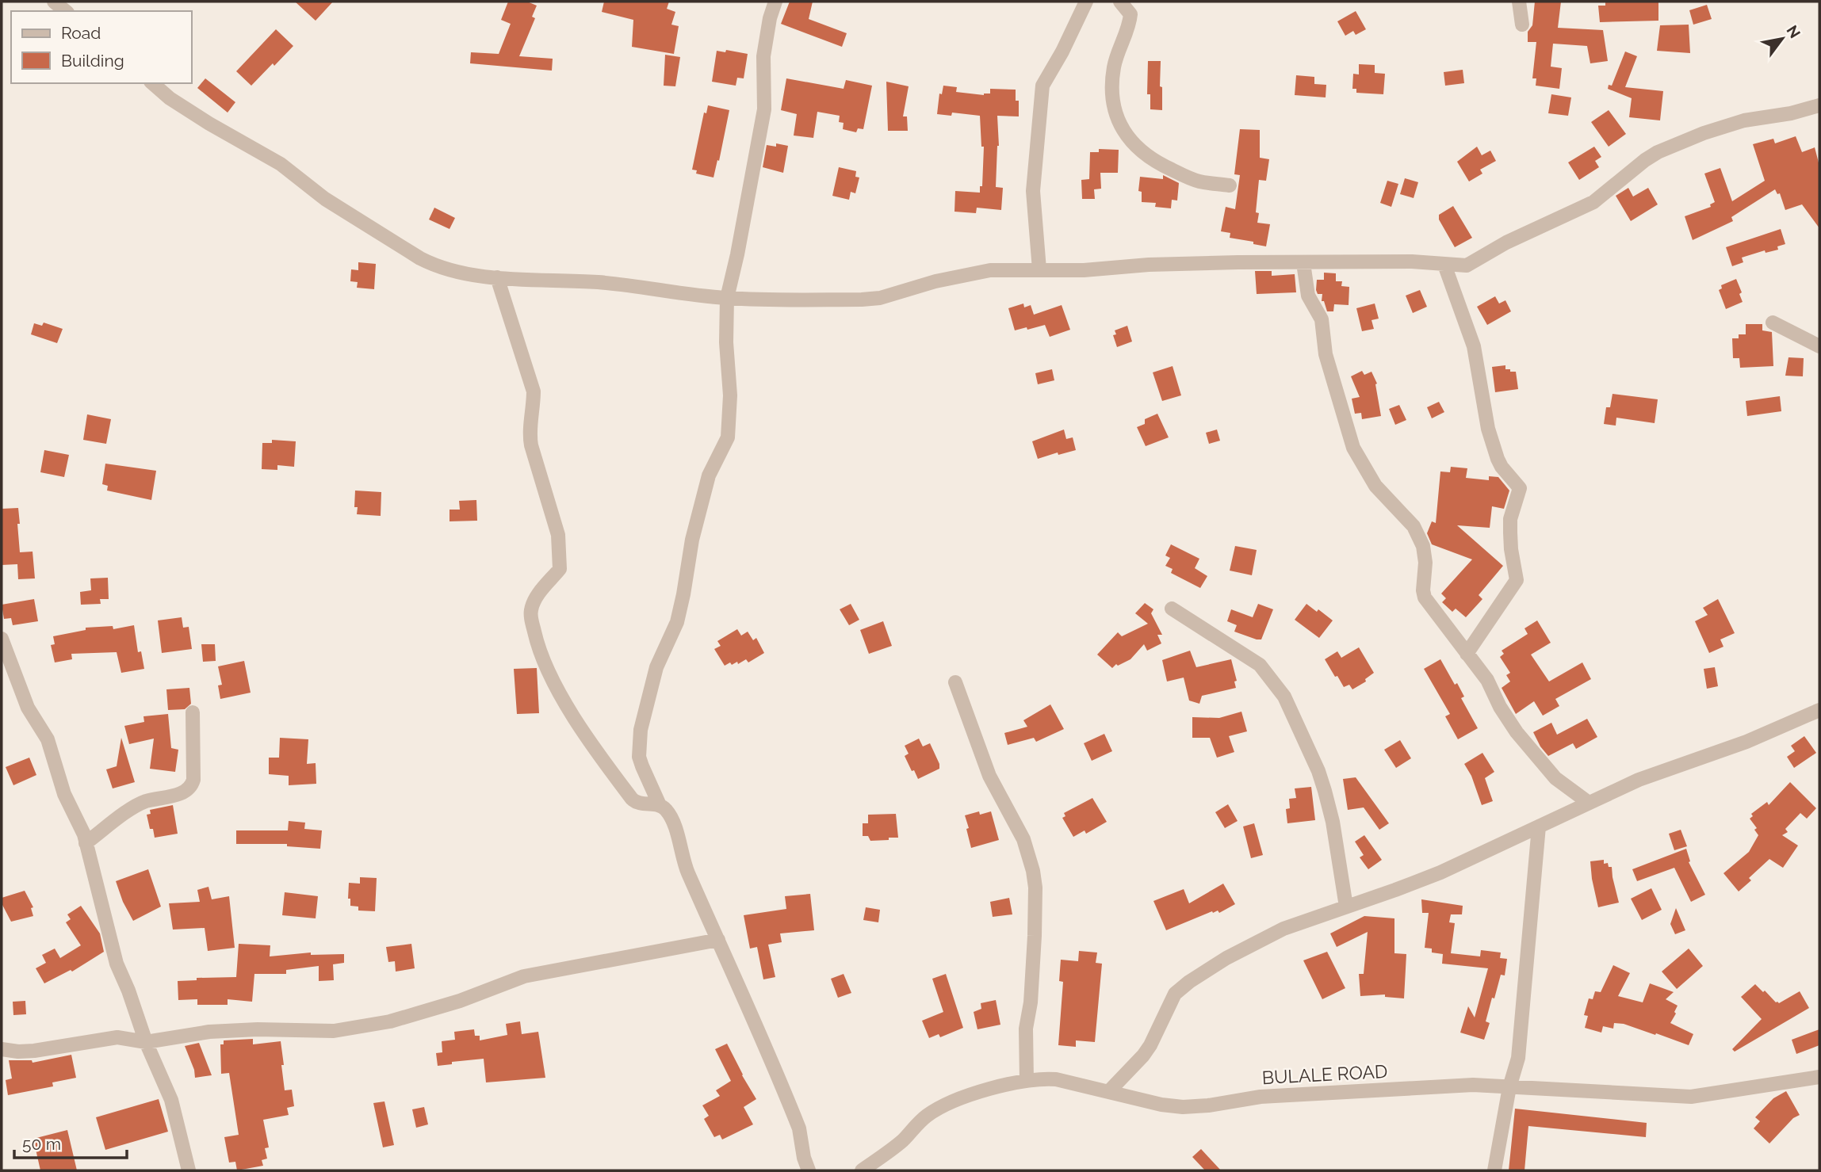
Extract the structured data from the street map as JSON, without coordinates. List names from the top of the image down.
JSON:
{
  "streets": {
    "street": ["BULALE ROAD"]
  },
  "legend": ["Road", "Building"],
  "scale_bar": "50 m",
  "north": "top right"
}
